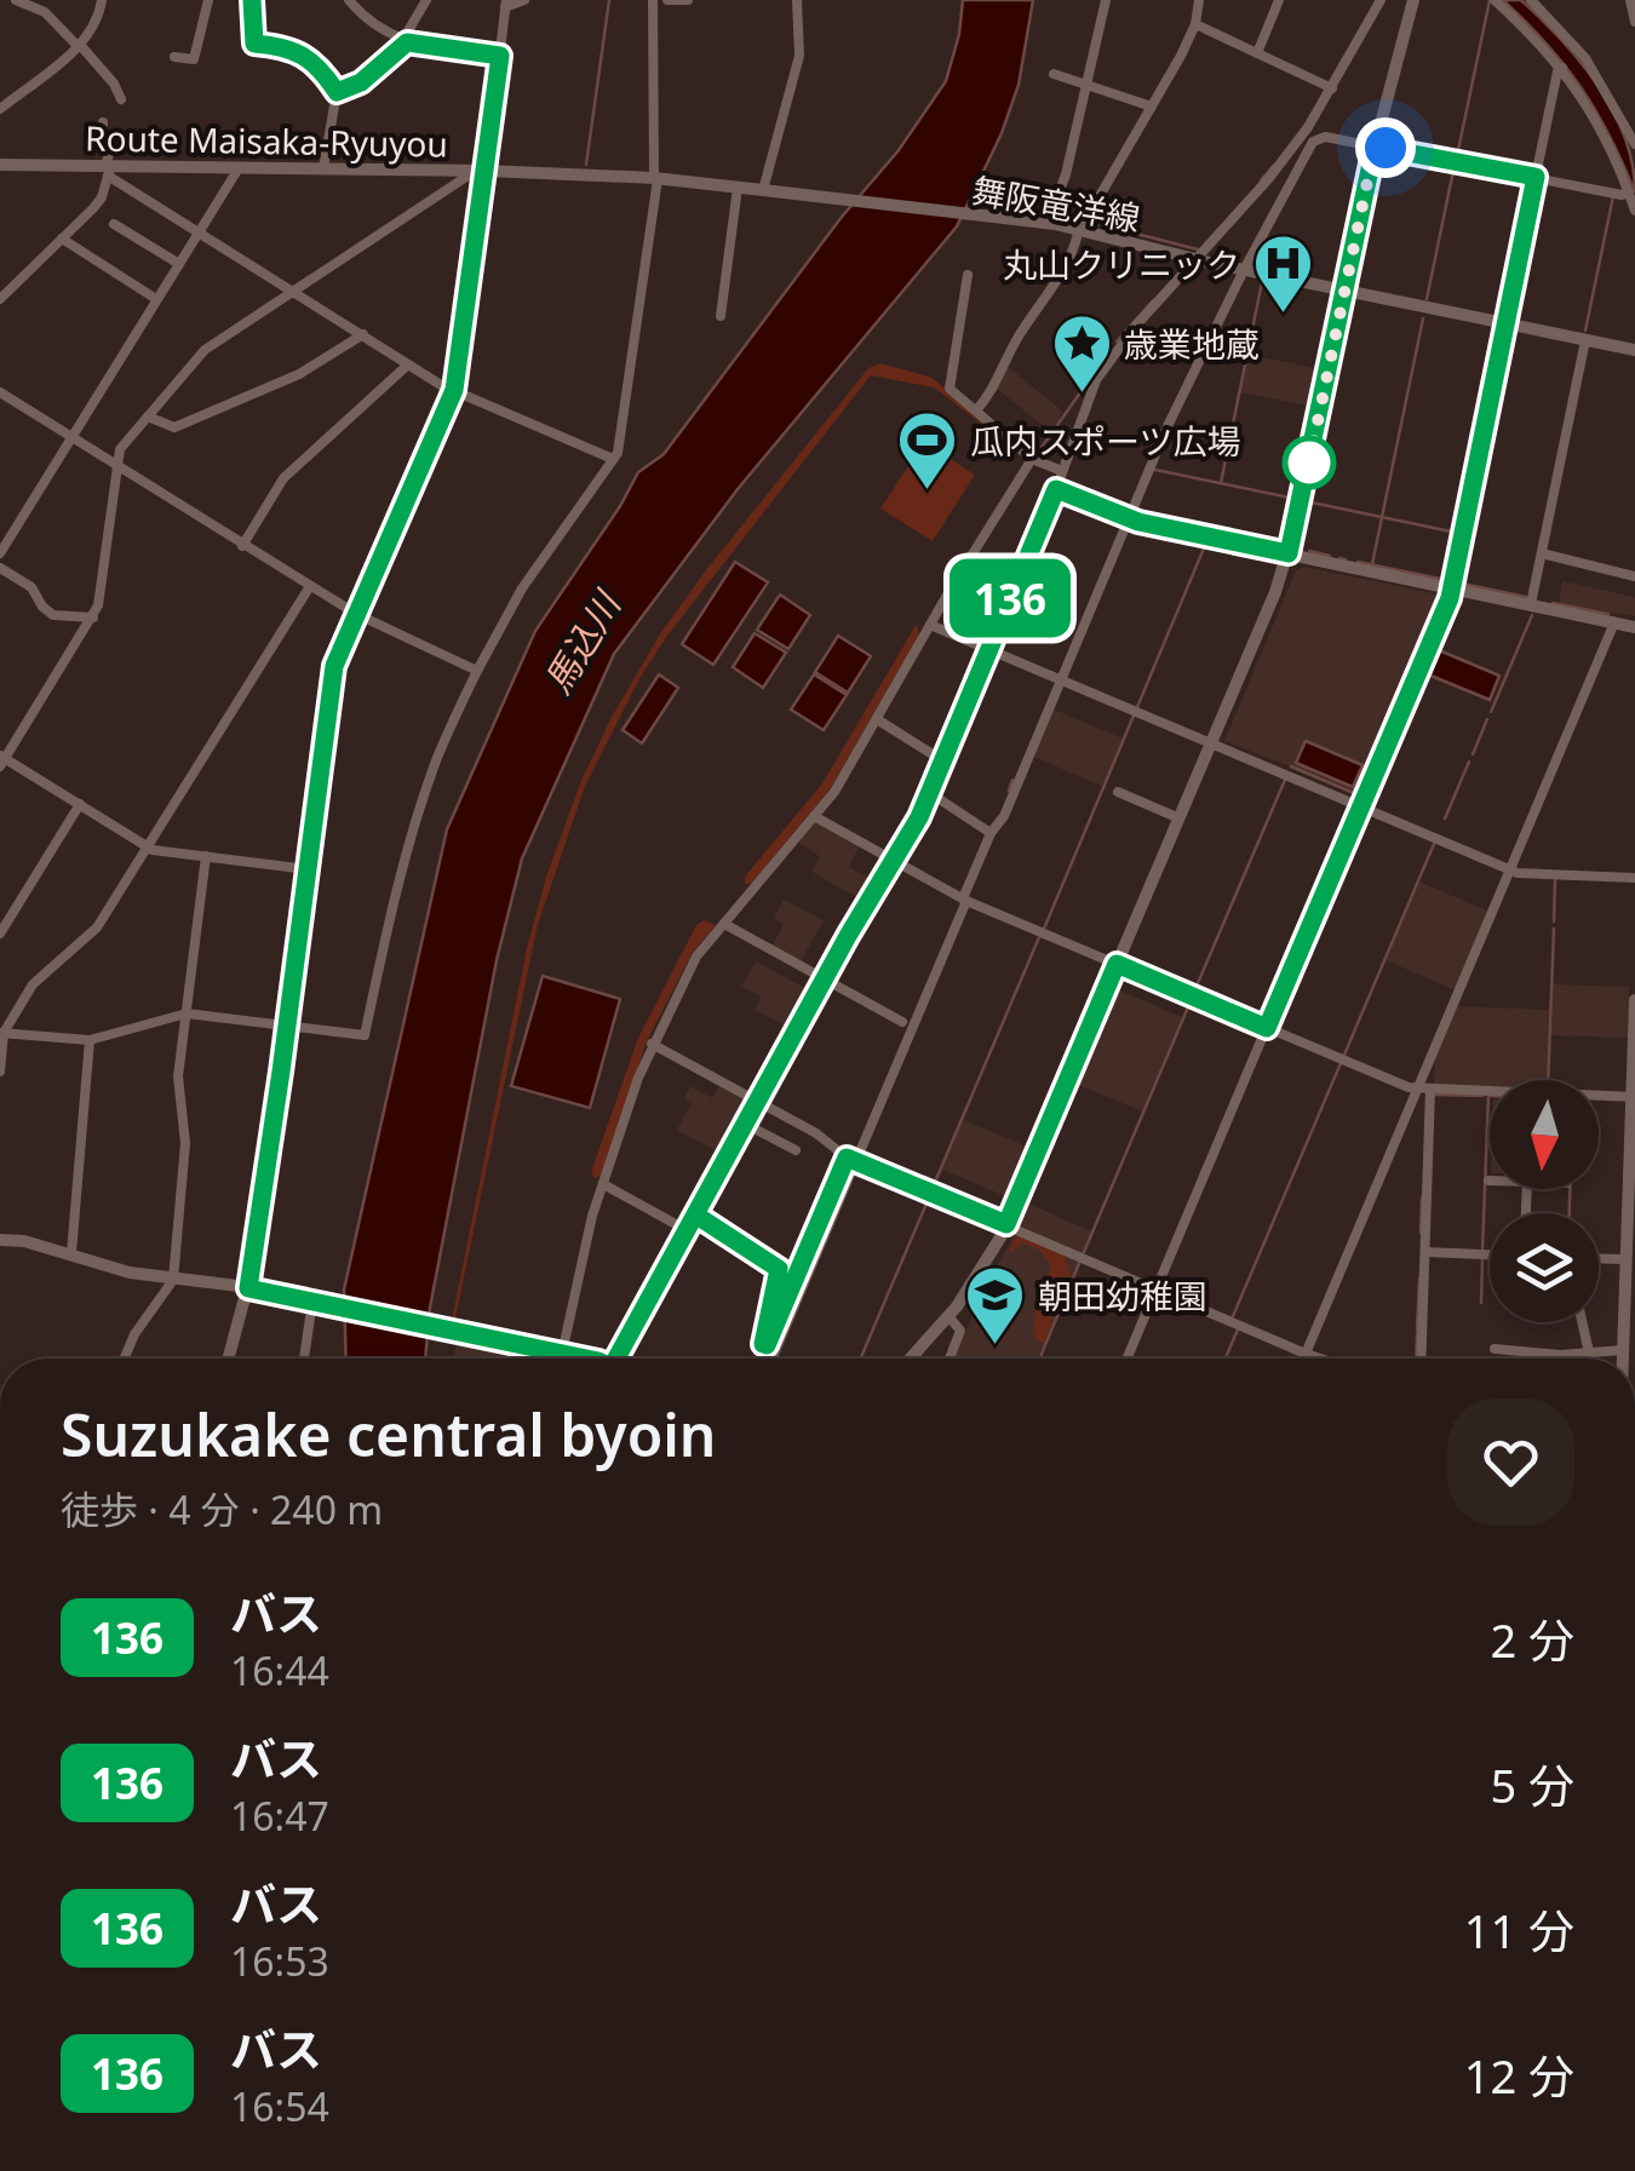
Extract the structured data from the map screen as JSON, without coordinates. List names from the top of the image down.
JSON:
{
  "streets": {
    "street": ["Route Maisaka-Ryuyou", "舞阪竜洋線"]
  },
  "crossings": [
    ["Route Maisaka-Ryuyou", "舞阪竜洋線"]
  ],
  "water": ["馬込川"],
  "places": {
    "hospital": ["丸山クリニック"],
    "place": ["歳業地蔵"],
    "sports": ["瓜内スポーツ広場"],
    "school or university": ["朝田幼稚園"]
  },
  "lines": ["bus line 136"],
  "north": "bottom",
  "page": {
    "on_map": "136",
    "heading": ["Suzukake central byoin", "徒歩 · 4 分 · 240 m"],
    "list": [
      {
        "mark": "136",
        "name": "バス",
        "note": "16:44",
        "value": "2 分"
      },
      {
        "mark": "136",
        "name": "バス",
        "note": "16:47",
        "value": "5 分"
      },
      {
        "mark": "136",
        "name": "バス",
        "note": "16:53",
        "value": "11 分"
      },
      {
        "mark": "136",
        "name": "バス",
        "note": "16:54",
        "value": "12 分"
      }
    ]
  }
}
